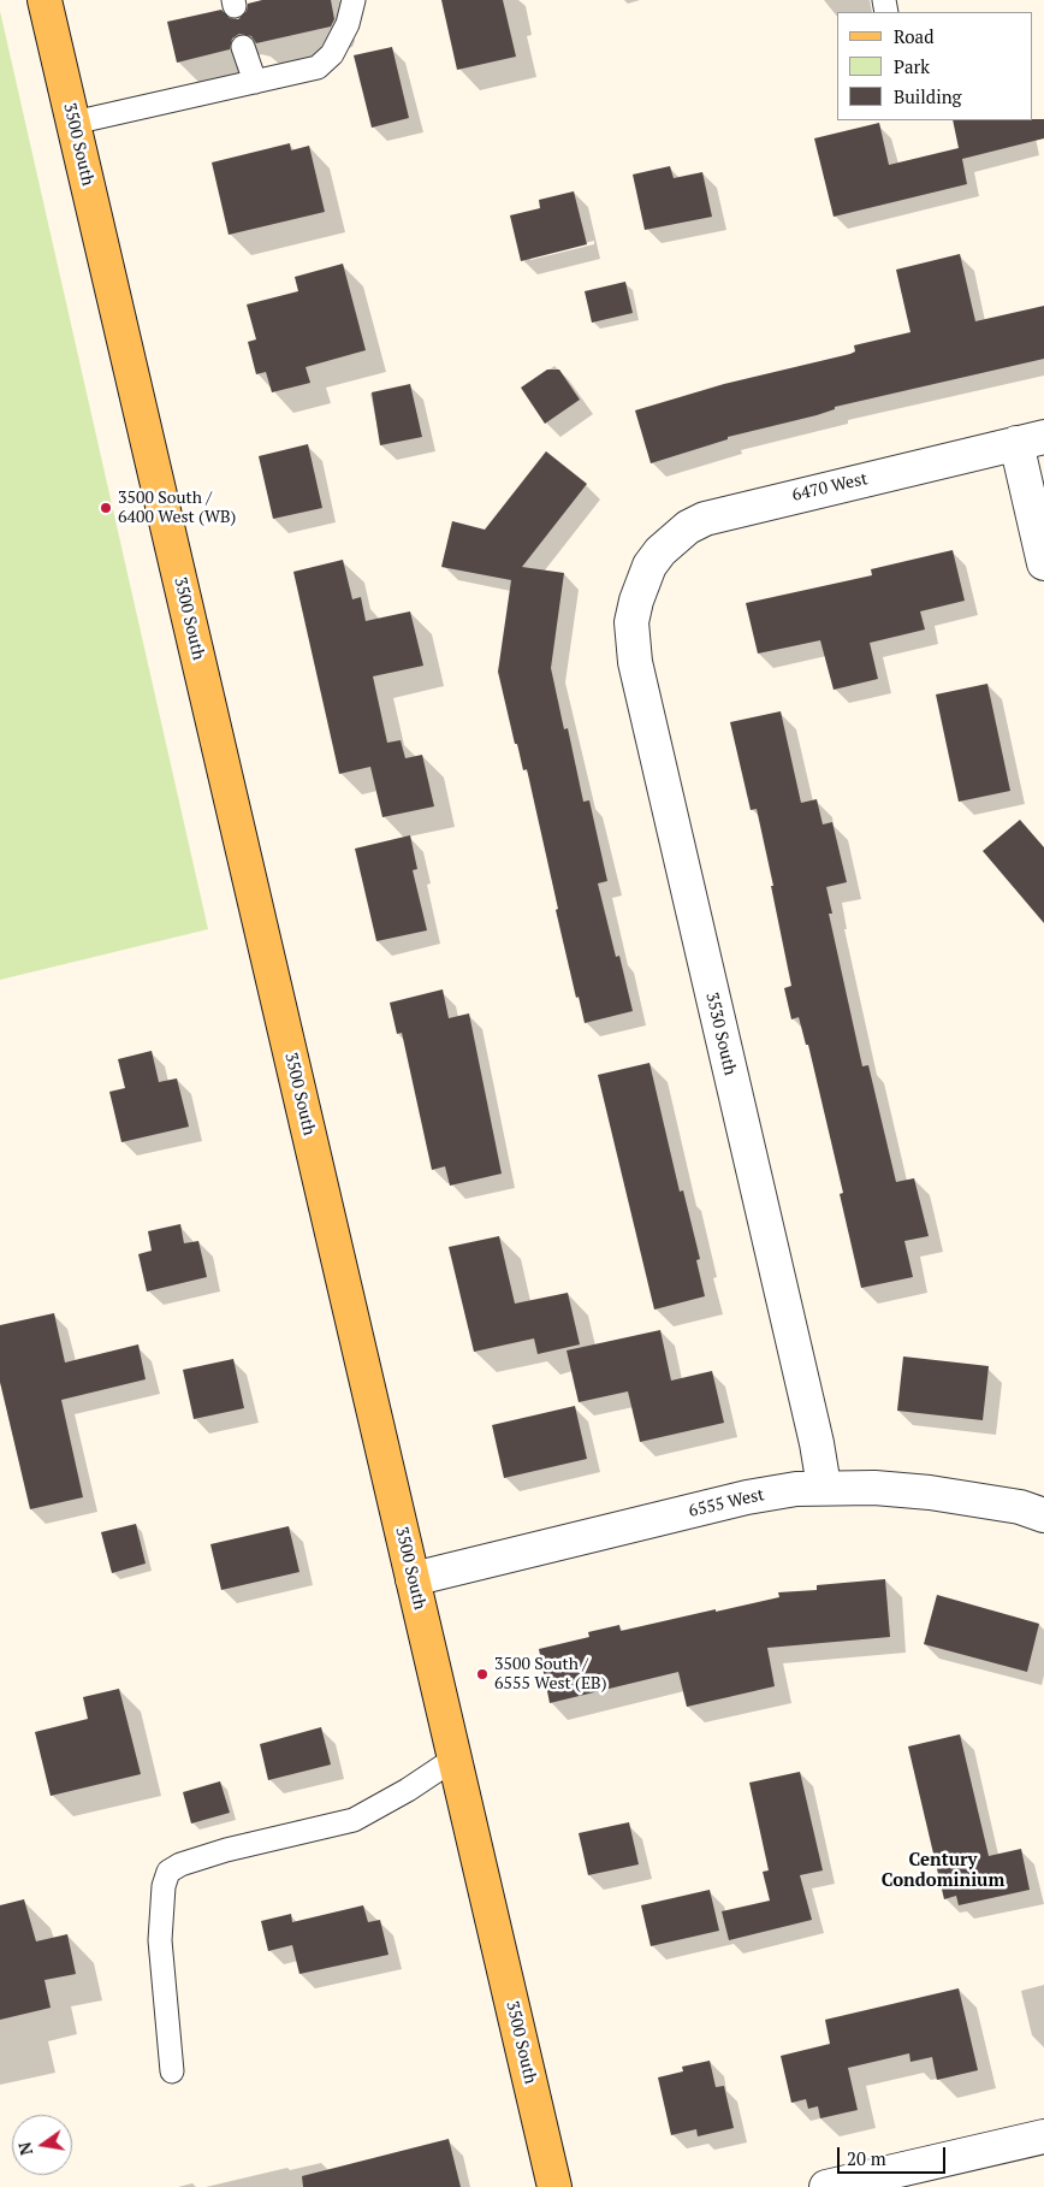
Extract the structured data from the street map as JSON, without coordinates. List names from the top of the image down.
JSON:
{
  "streets": {
    "main road": ["3500 South"],
    "street": ["6470 West", "3530 South", "6555 West"]
  },
  "crossings": [
    ["3500 South", "6555 West"],
    ["6470 West", "3530 South"],
    ["3530 South", "6555 West"]
  ],
  "districts": ["Century Condominium"],
  "places": ["3500 South / 6400 West (WB)", "3500 South / 6555 West (EB)"],
  "legend": ["Road", "Park", "Building"],
  "scale_bar": "20 m",
  "north": "left"
}
